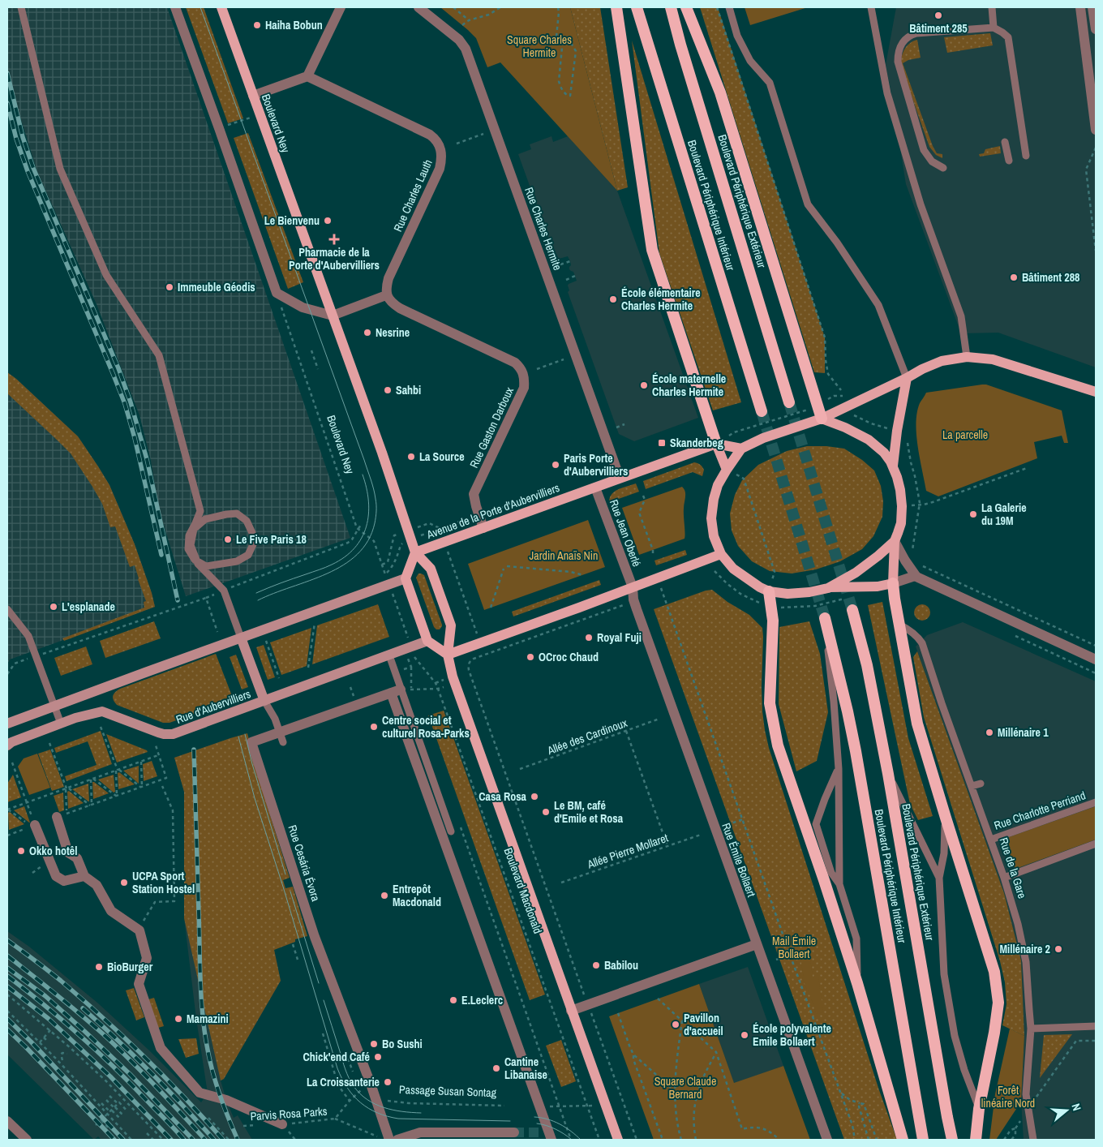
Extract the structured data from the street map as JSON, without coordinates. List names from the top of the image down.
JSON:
{
  "streets": {
    "highway": ["Boulevard Périphérique Extérieur", "Boulevard Périphérique Intérieur"],
    "main road": [
      "Boulevard Ney",
      "Avenue de la Porte d'Aubervilliers",
      "Rue d'Aubervilliers",
      "Boulevard Macdonald"
    ],
    "street": [
      "Rue Charles Lauth",
      "Rue Charles Hermite",
      "Rue Gaston Darboux",
      "Rue Jean Oberlé",
      "Rue Émile Bollaert",
      "Rue Cesária Évora"
    ],
    "lane": ["Rue Charlotte Perriand", "Rue de la Gare"],
    "path": [
      "Allée des Cardinoux",
      "Allée Pierre Mollaret",
      "Passage Susan Sontag",
      "Parvis Rosa Parks"
    ]
  },
  "crossings": [
    ["Boulevard Ney", "Avenue de la Porte d'Aubervilliers"],
    ["Boulevard Ney", "Boulevard Macdonald"],
    ["Rue Charles Lauth", "Rue Gaston Darboux"],
    ["Rue Charles Hermite", "Avenue de la Porte d'Aubervilliers"],
    ["Rue Gaston Darboux", "Avenue de la Porte d'Aubervilliers"],
    ["Avenue de la Porte d'Aubervilliers", "Rue Jean Oberlé"],
    ["Avenue de la Porte d'Aubervilliers", "Boulevard Macdonald"],
    ["Rue Jean Oberlé", "Rue Émile Bollaert"],
    ["Rue Charlotte Perriand", "Rue de la Gare"],
    ["Rue Cesária Évora", "Parvis Rosa Parks"]
  ],
  "parks": [
    "Square Charles Hermite",
    "La parcelle",
    "Jardin Anaïs Nin",
    "Mail Émile Bollaert",
    "Square Claude Bernard",
    "Forêt linéaire Nord"
  ],
  "places": {
    "other": [
      "Bâtiment 285",
      "Haiha Bobun",
      "Le Bienvenu",
      "Bâtiment 288",
      "Immeuble Géodis",
      "École élémentaire Charles Hermite",
      "Nesrine",
      "École maternelle Charles Hermite",
      "Sahbi",
      "La Source",
      "Paris Porte d'Aubervilliers",
      "La Galerie du 19M",
      "Le Five Paris 18",
      "L'esplanade",
      "Royal Fuji",
      "OCroc Chaud",
      "Centre social et culturel Rosa-Parks",
      "Millénaire 1",
      "Casa Rosa",
      "Le BM, café d'Emile et Rosa",
      "Okko hotêl",
      "UCPA Sport Station Hostel",
      "Entrepôt Macdonald",
      "Millénaire 2",
      "Babilou",
      "BioBurger",
      "E.Leclerc",
      "Mamazini",
      "Pavillon d'accueil",
      "École polyvalente Emile Bollaert",
      "Bo Sushi",
      "Chick'end Café",
      "Cantine Libanaise",
      "La Croissanterie"
    ],
    "health": ["Pharmacie de la Porte d'Aubervilliers"],
    "transit": ["Skanderbeg"]
  },
  "north": "right"
}
